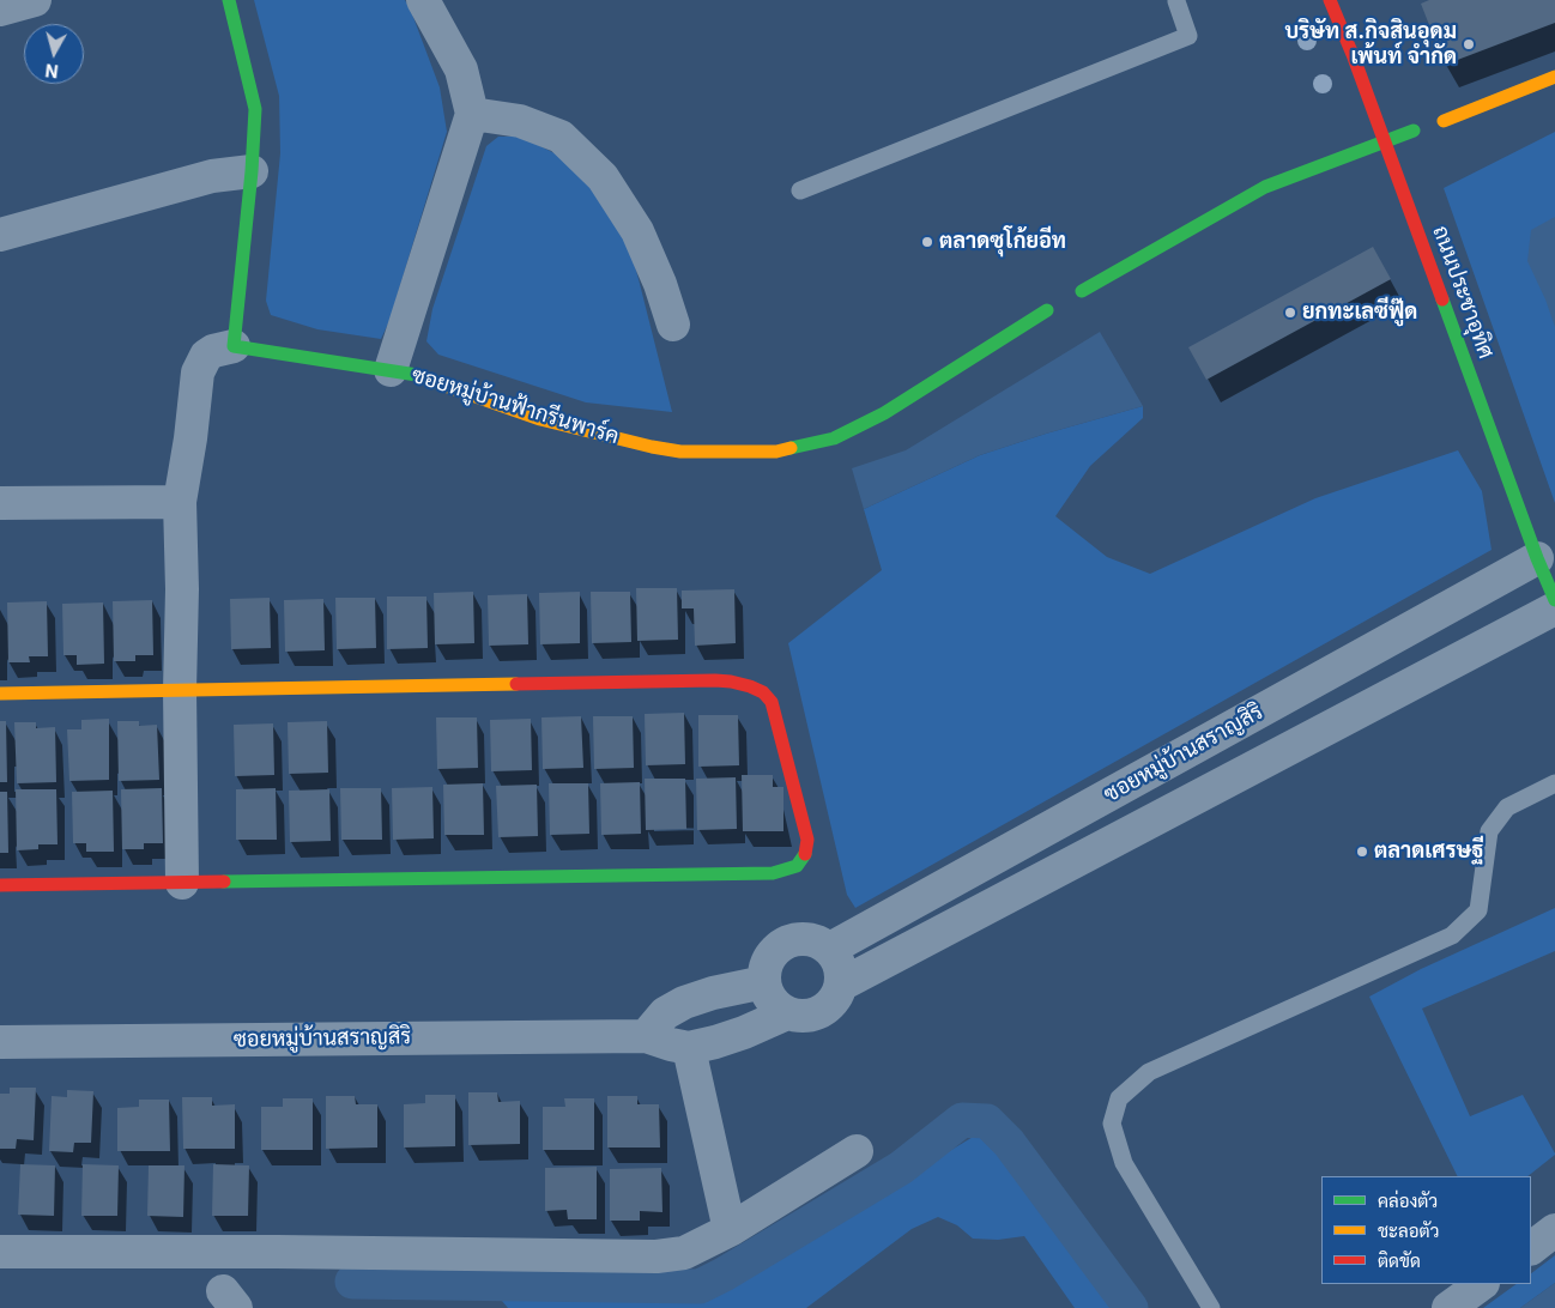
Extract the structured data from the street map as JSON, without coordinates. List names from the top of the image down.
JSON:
{
  "streets": {
    "street": ["ถนนประชาอุทิศ", "ซอยหมู่บ้านฟ้ากรีนพาร์ค", "ซอยหมู่บ้านสราญสิริ"]
  },
  "crossings": [
    ["ถนนประชาอุทิศ", "ซอยหมู่บ้านสราญสิริ"]
  ],
  "places": [
    "บริษัท ส.กิจสินอุดม เพ้นท์ จำกัด",
    "ตลาดซุโก้ยอีท",
    "ยกทะเลซีฟู๊ด",
    "ตลาดเศรษฐี"
  ],
  "legend": ["คล่องตัว", "ชะลอตัว", "ติดขัด"],
  "north": "bottom"
}
